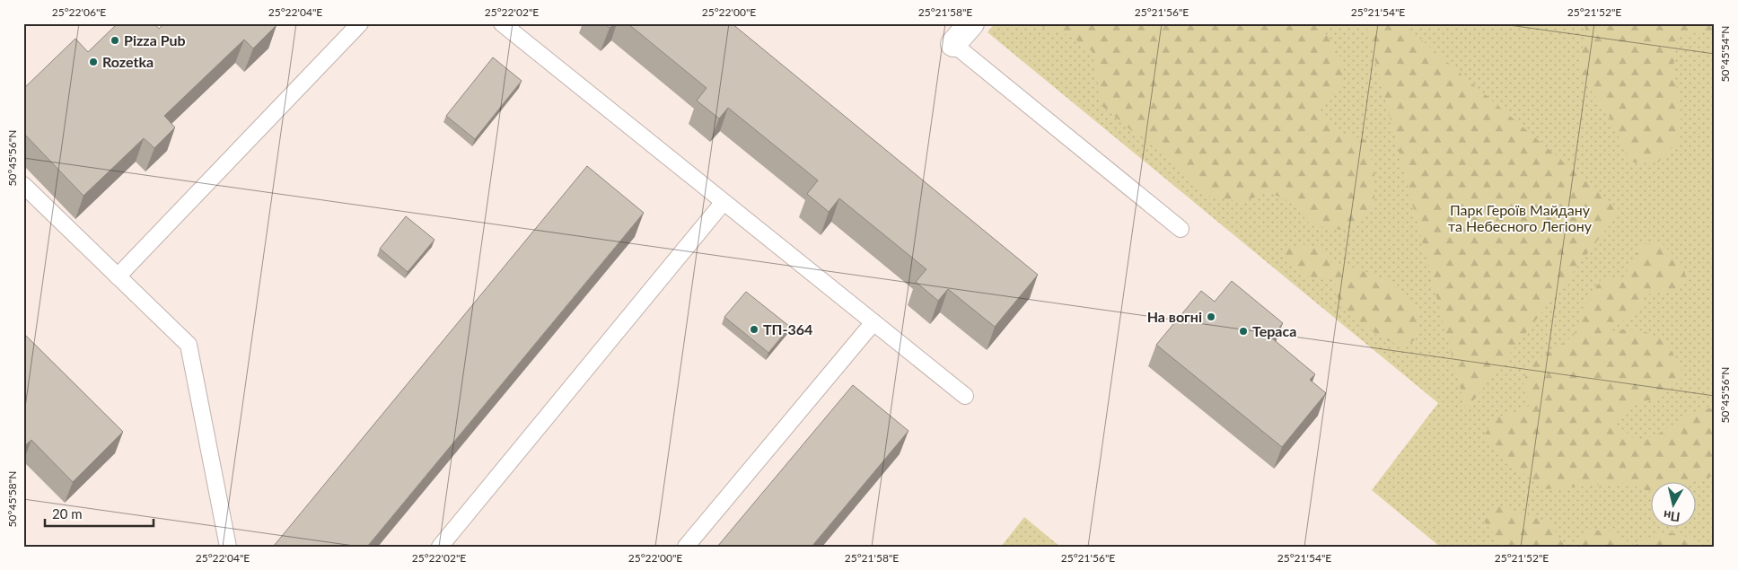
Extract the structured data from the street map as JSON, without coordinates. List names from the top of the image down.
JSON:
{
  "parks": ["Парк Героїв Майдану та Небесного Легіону"],
  "places": [
    "Pizza Pub",
    "Rozetka",
    "На вогні",
    "ТП-364",
    "Тераса"
  ],
  "scale_bar": "20 m",
  "north": "bottom",
  "coordinates": [
    "25°22'06\"E",
    "25°22'04\"E",
    "25°22'02\"E",
    "25°22'00\"E",
    "25°21'58\"E",
    "25°21'56\"E",
    "25°21'54\"E",
    "25°21'52\"E",
    "50°45'54\"N",
    "50°45'56\"N",
    "50°45'58\"N"
  ]
}
